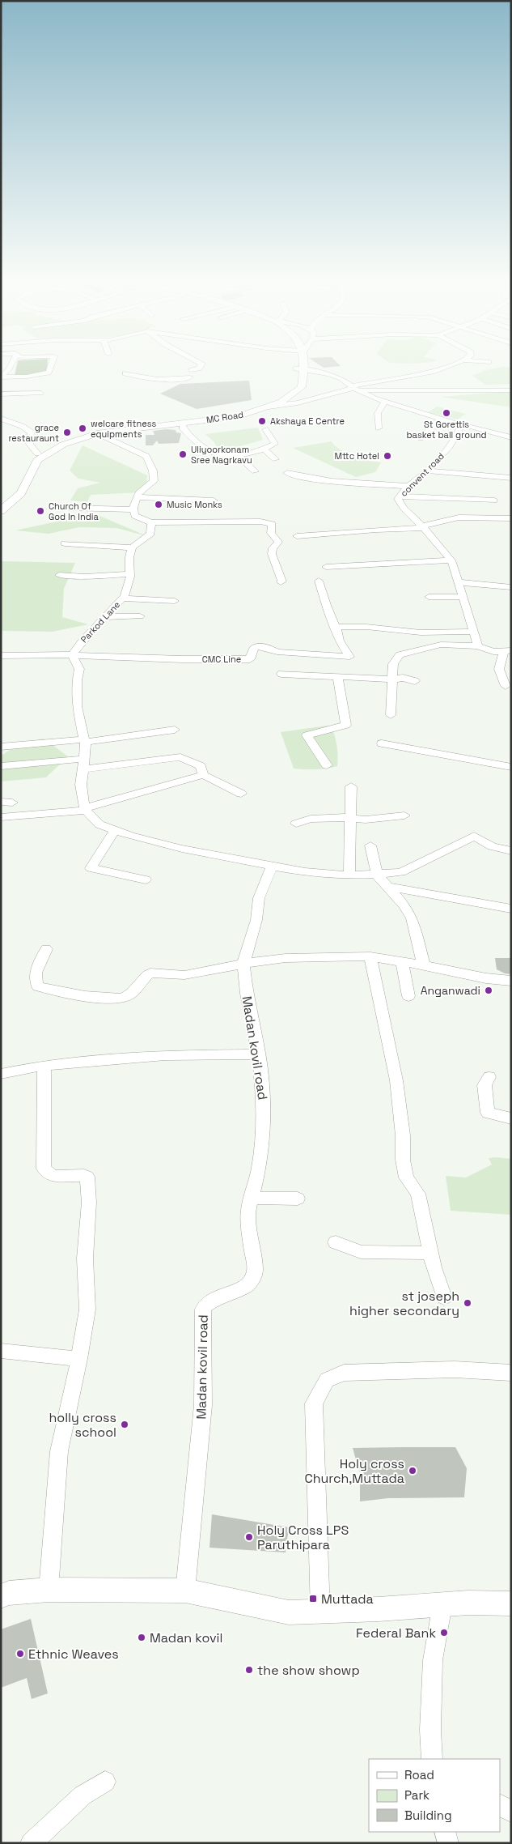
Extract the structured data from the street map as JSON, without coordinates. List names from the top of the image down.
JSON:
{
  "streets": {
    "main road": ["MC Road"],
    "street": [
      "convent road",
      "Parkod Lane",
      "CMC Line",
      "Madan kovil road"
    ]
  },
  "crossings": [
    ["Parkod Lane", "CMC Line"]
  ],
  "places": {
    "other": [
      "St Gorettis basket ball ground",
      "Akshaya E Centre",
      "welcare fitness equipments",
      "grace restauraunt",
      "Uliyoorkonam Sree Nagrkavu",
      "Mttc Hotel",
      "Music Monks",
      "Church Of God In India",
      "Anganwadi",
      "st joseph higher secondary",
      "holly cross school",
      "Holy cross Church,Muttada",
      "Holy Cross LPS Paruthipara",
      "Federal Bank",
      "Madan kovil",
      "Ethnic Weaves",
      "the show showp"
    ],
    "transit": ["Muttada"]
  },
  "legend": ["Road", "Park", "Building"]
}
